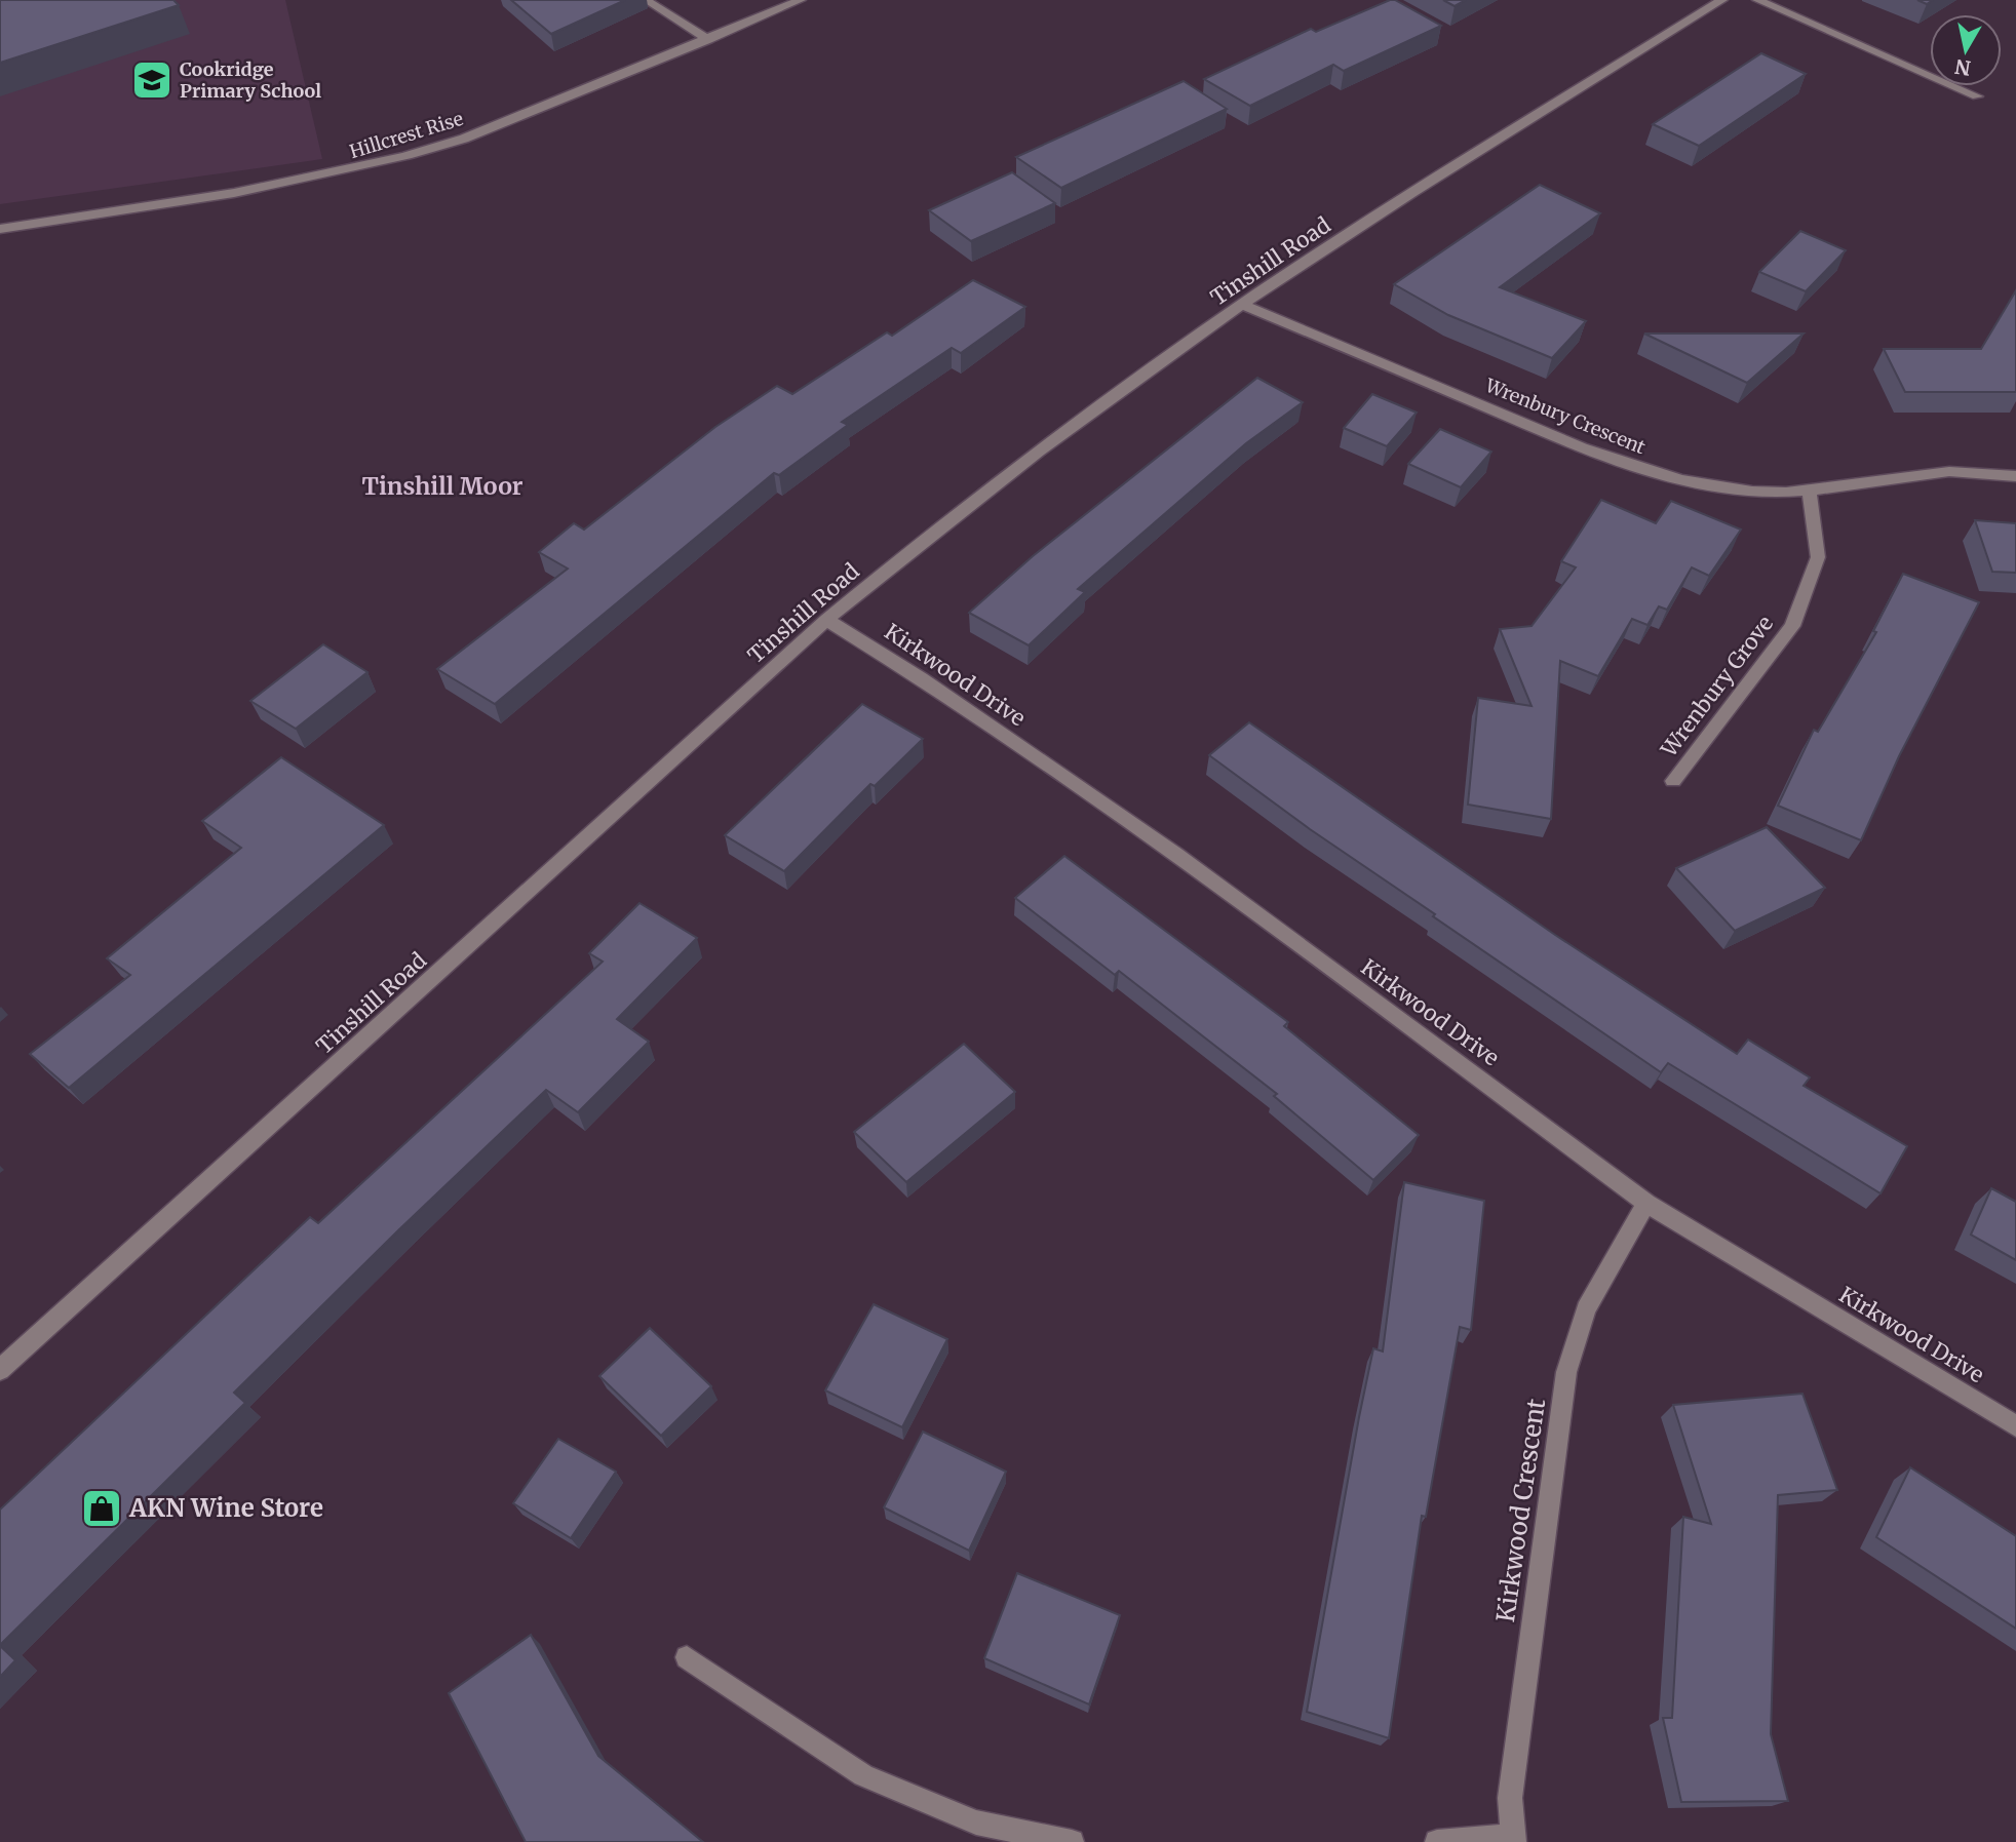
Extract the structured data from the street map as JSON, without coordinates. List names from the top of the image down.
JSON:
{
  "streets": {
    "street": [
      "Hillcrest Rise",
      "Tinshill Road",
      "Wrenbury Crescent",
      "Kirkwood Drive",
      "Wrenbury Grove",
      "Kirkwood Crescent"
    ]
  },
  "crossings": [
    ["Tinshill Road", "Wrenbury Crescent"],
    ["Tinshill Road", "Kirkwood Drive"],
    ["Wrenbury Crescent", "Wrenbury Grove"],
    ["Kirkwood Drive", "Kirkwood Crescent"]
  ],
  "districts": ["Tinshill Moor"],
  "places": {
    "school or university": ["Cookridge Primary School"],
    "shop": ["AKN Wine Store"]
  },
  "north": "bottom"
}
